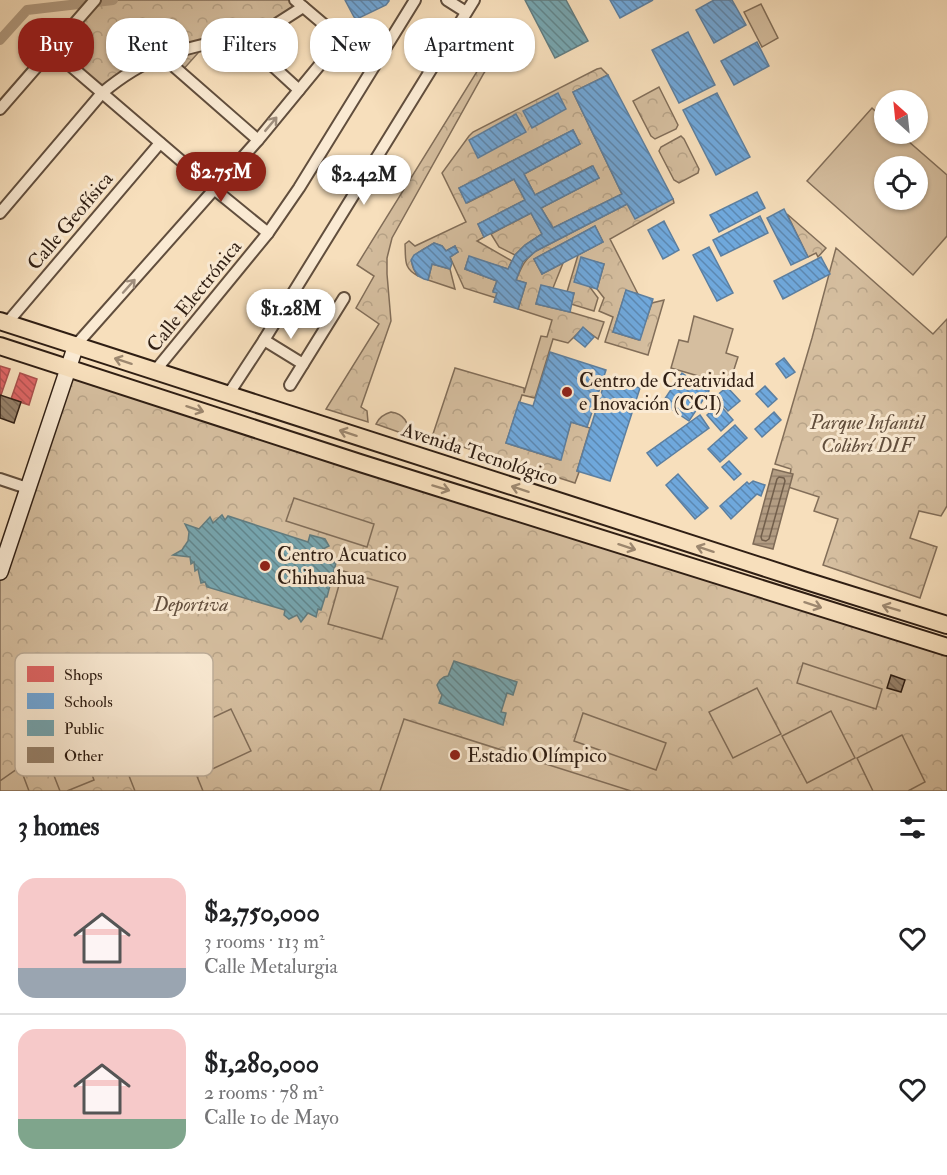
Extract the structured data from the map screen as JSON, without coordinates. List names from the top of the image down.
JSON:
{
  "streets": {
    "main road": ["Avenida Tecnológico"],
    "street": ["Calle Geofísica", "Calle Electrónica"]
  },
  "crossings": [
    ["Calle Geofísica", "Avenida Tecnológico"],
    ["Calle Electrónica", "Avenida Tecnológico"]
  ],
  "parks": ["Parque Infantil Colibrí DIF", "Deportiva"],
  "places": ["Centro de Creatividad e Inovación (CCI)", "Centro Acuatico Chihuahua", "Estadio Olímpico"],
  "legend": [
    "Shops",
    "Schools",
    "Public",
    "Other"
  ],
  "north": "top left",
  "page": {
    "chip": [
      "Buy",
      "Rent",
      "Filters",
      "New",
      "Apartment"
    ],
    "price": ["$2.75M", "$2.42M", "$1.28M"],
    "heading": "3 homes",
    "list": [
      {
        "name": "$2,750,000",
        "note": "3 rooms · 113 m² · Calle Metalurgia"
      },
      {
        "name": "$1,280,000",
        "note": "2 rooms · 78 m² · Calle 10 de Mayo"
      }
    ]
  }
}
